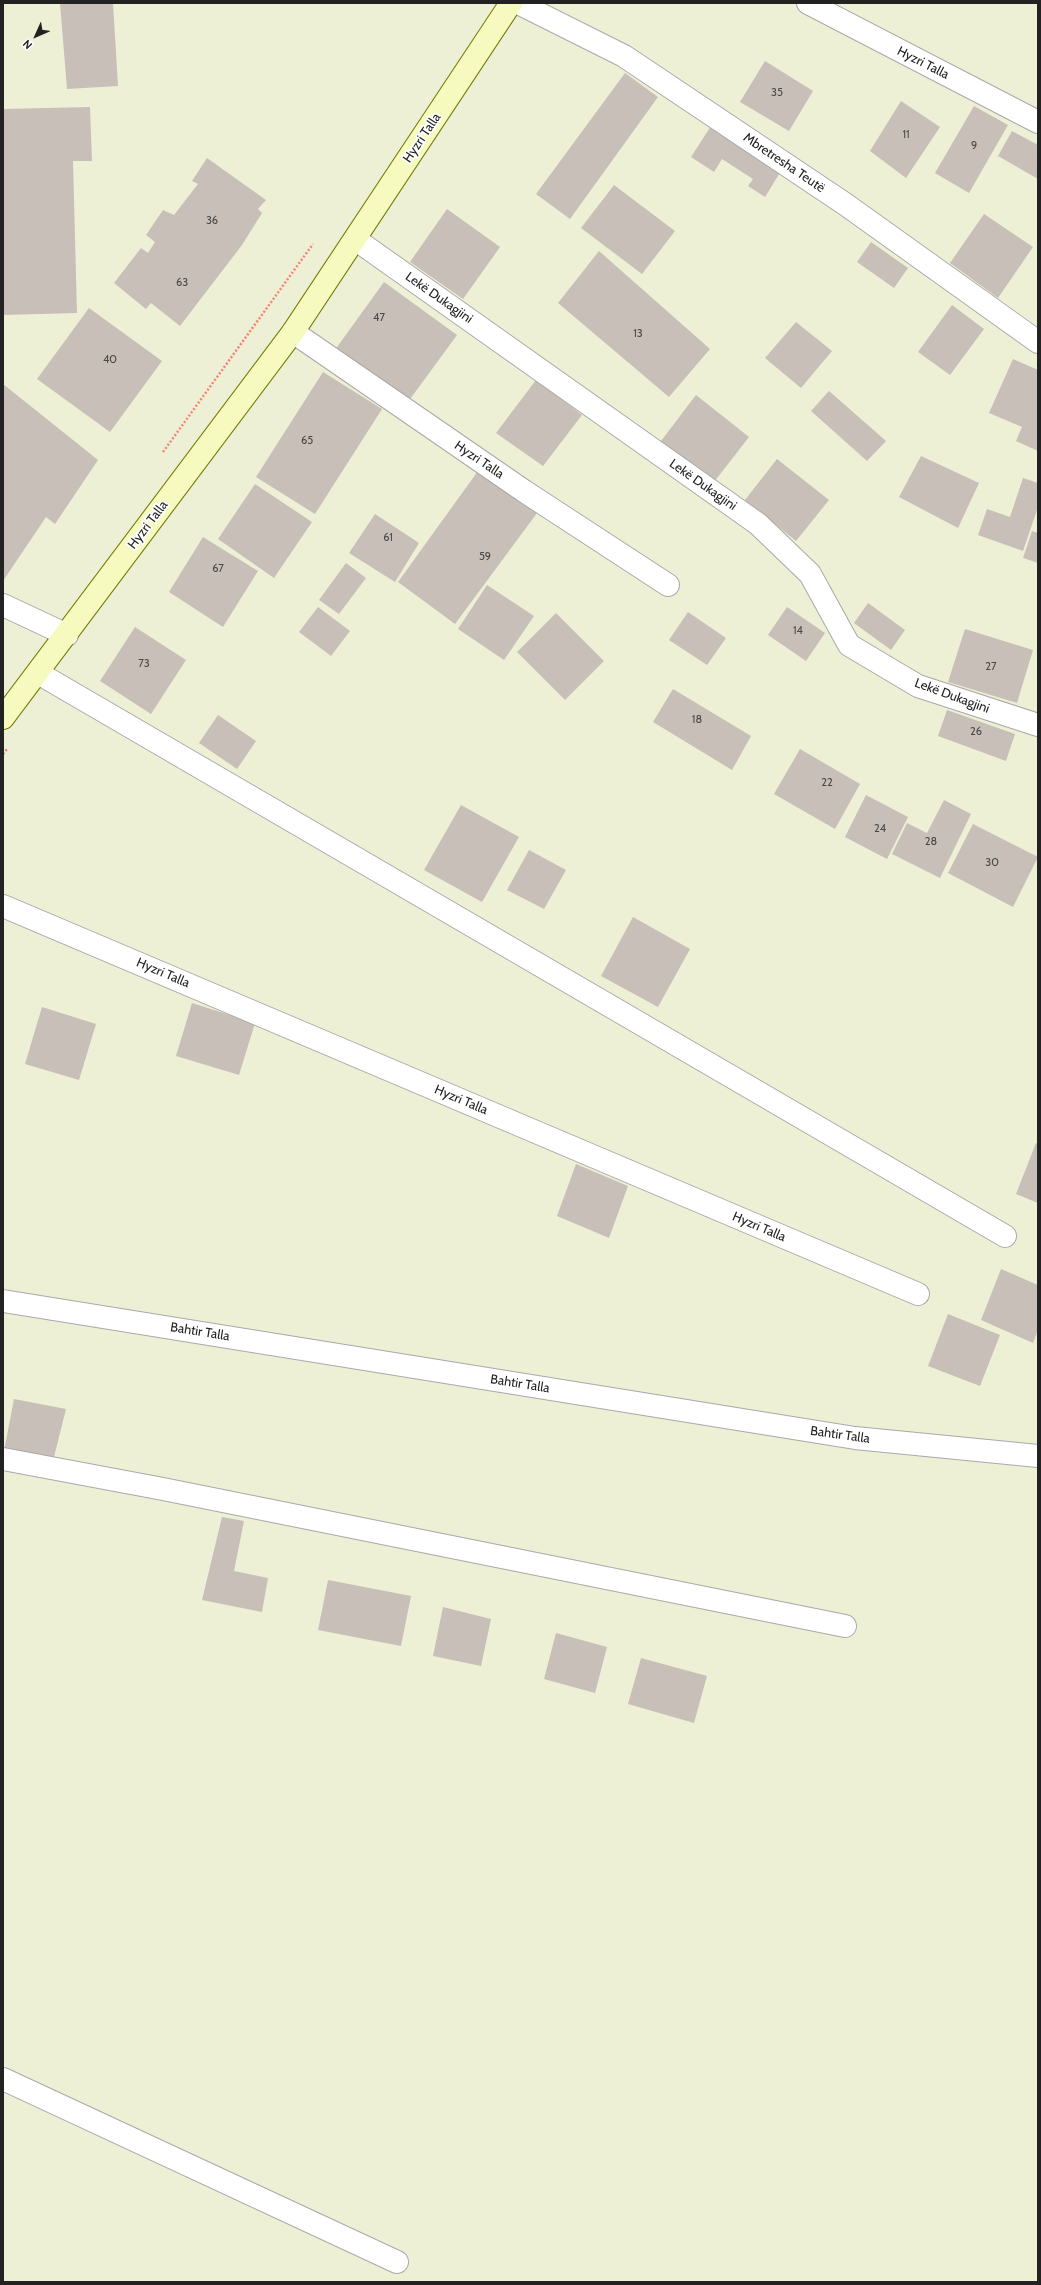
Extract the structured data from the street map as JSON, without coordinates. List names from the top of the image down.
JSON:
{
  "streets": {
    "street": [
      "Hyzri Talla",
      "Mbretresha Teutë",
      "Lekë Dukagjini",
      "Bahtir Talla"
    ]
  },
  "crossings": [
    ["Hyzri Talla", "Lekë Dukagjini"]
  ],
  "house_numbers": [
    "35",
    "11",
    "9",
    "36",
    "63",
    "47",
    "13",
    "40",
    "65",
    "61",
    "59",
    "67",
    "14",
    "73",
    "27",
    "18",
    "26",
    "22",
    "24",
    "28",
    "30"
  ],
  "north": "bottom left"
}
